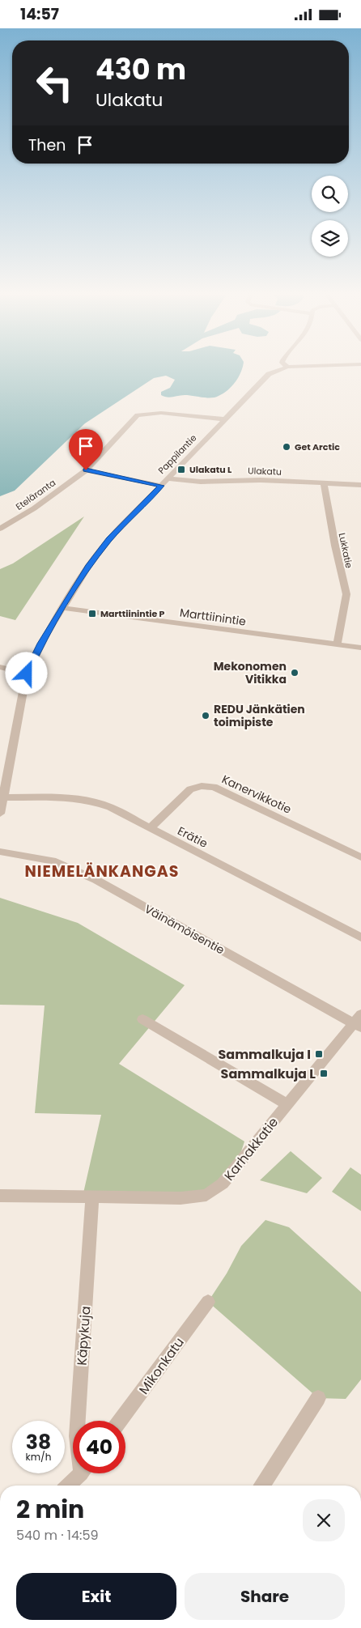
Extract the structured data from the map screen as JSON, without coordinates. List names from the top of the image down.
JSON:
{
  "streets": {
    "street": [
      "Pappilantie",
      "Ulakatu",
      "Eteläranta",
      "Lukkatie",
      "Marttiinintie",
      "Kanervikkotie",
      "Erätie",
      "Väinämöisentie",
      "Karhakkatie",
      "Käpykuja",
      "Mikonkatu"
    ]
  },
  "crossings": [
    ["Pappilantie", "Ulakatu"],
    ["Pappilantie", "Eteläranta"],
    ["Pappilantie", "Marttiinintie"],
    ["Pappilantie", "Erätie"],
    ["Ulakatu", "Lukkatie"],
    ["Lukkatie", "Marttiinintie"],
    ["Kanervikkotie", "Erätie"],
    ["Väinämöisentie", "Karhakkatie"],
    ["Karhakkatie", "Käpykuja"]
  ],
  "districts": ["NIEMELÄNKANGAS"],
  "places": {
    "other": ["Get Arctic", "Mekonomen Vitikka", "REDU Jänkätien toimipiste"],
    "transit": [
      "Ulakatu L",
      "Marttiinintie P",
      "Sammalkuja I",
      "Sammalkuja L"
    ]
  },
  "page": {
    "status": "14:57",
    "turn": ["430 m", "Ulakatu"],
    "then": "Then",
    "speed": "38 km/h",
    "limit": "40",
    "heading": ["2 min", "540 m · 14:59"],
    "buttons": ["Exit", "Share"]
  }
}
